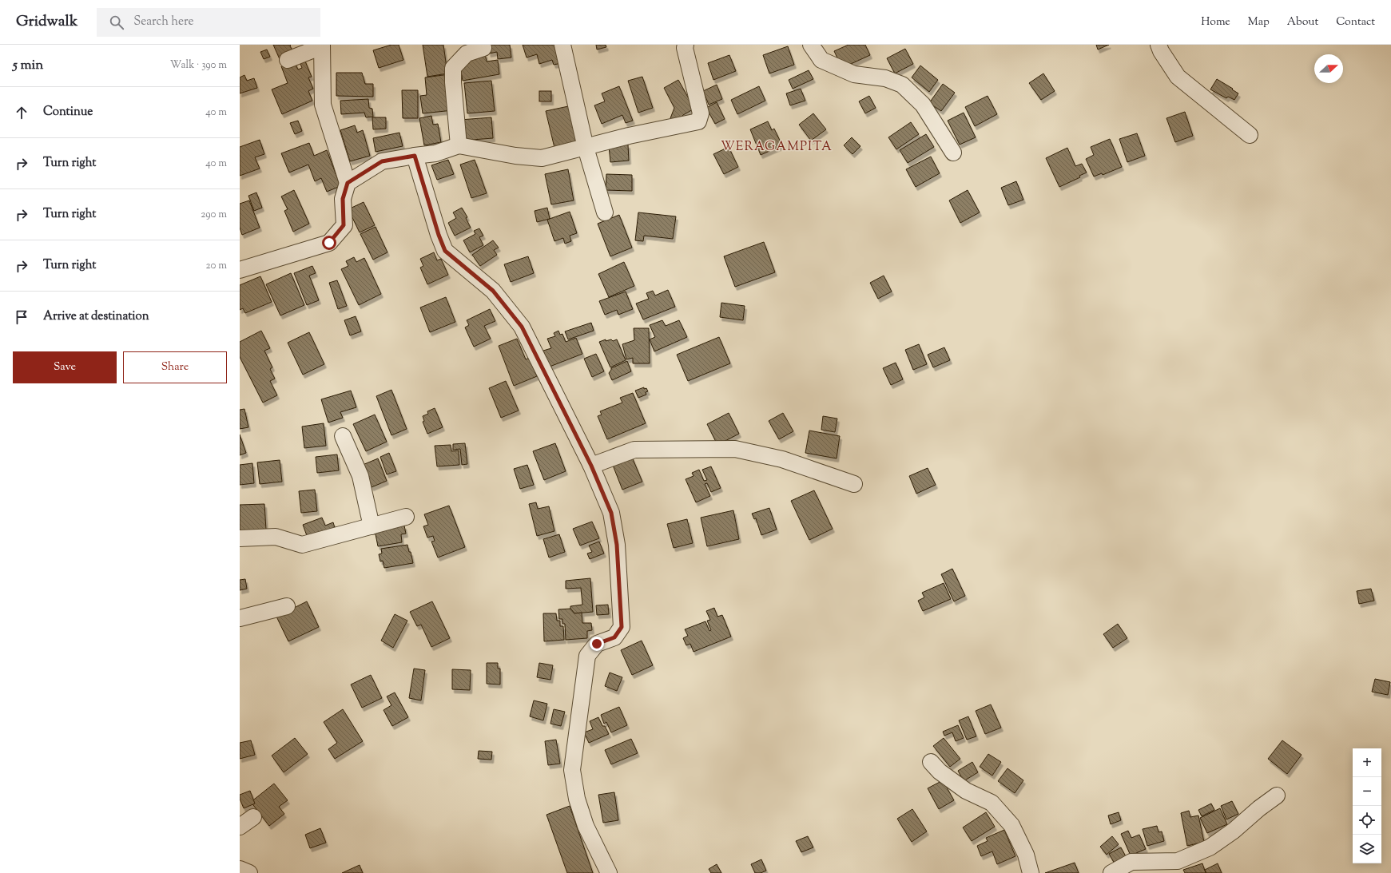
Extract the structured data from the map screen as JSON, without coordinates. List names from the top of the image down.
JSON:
{
  "districts": ["WERAGAMPITA"],
  "north": "right",
  "page": {
    "header": "Gridwalk",
    "search": "Search here",
    "nav": [
      "Home",
      "Map",
      "About",
      "Contact"
    ],
    "heading": ["5 min", "Walk · 390 m"],
    "list": [
      ["Continue", "40 m"],
      ["Turn right", "40 m"],
      ["Turn right", "290 m"],
      ["Turn right", "20 m"],
      "Arrive at destination"
    ],
    "buttons": ["Save", "Share"],
    "map_buttons": ["+", "−"]
  }
}
